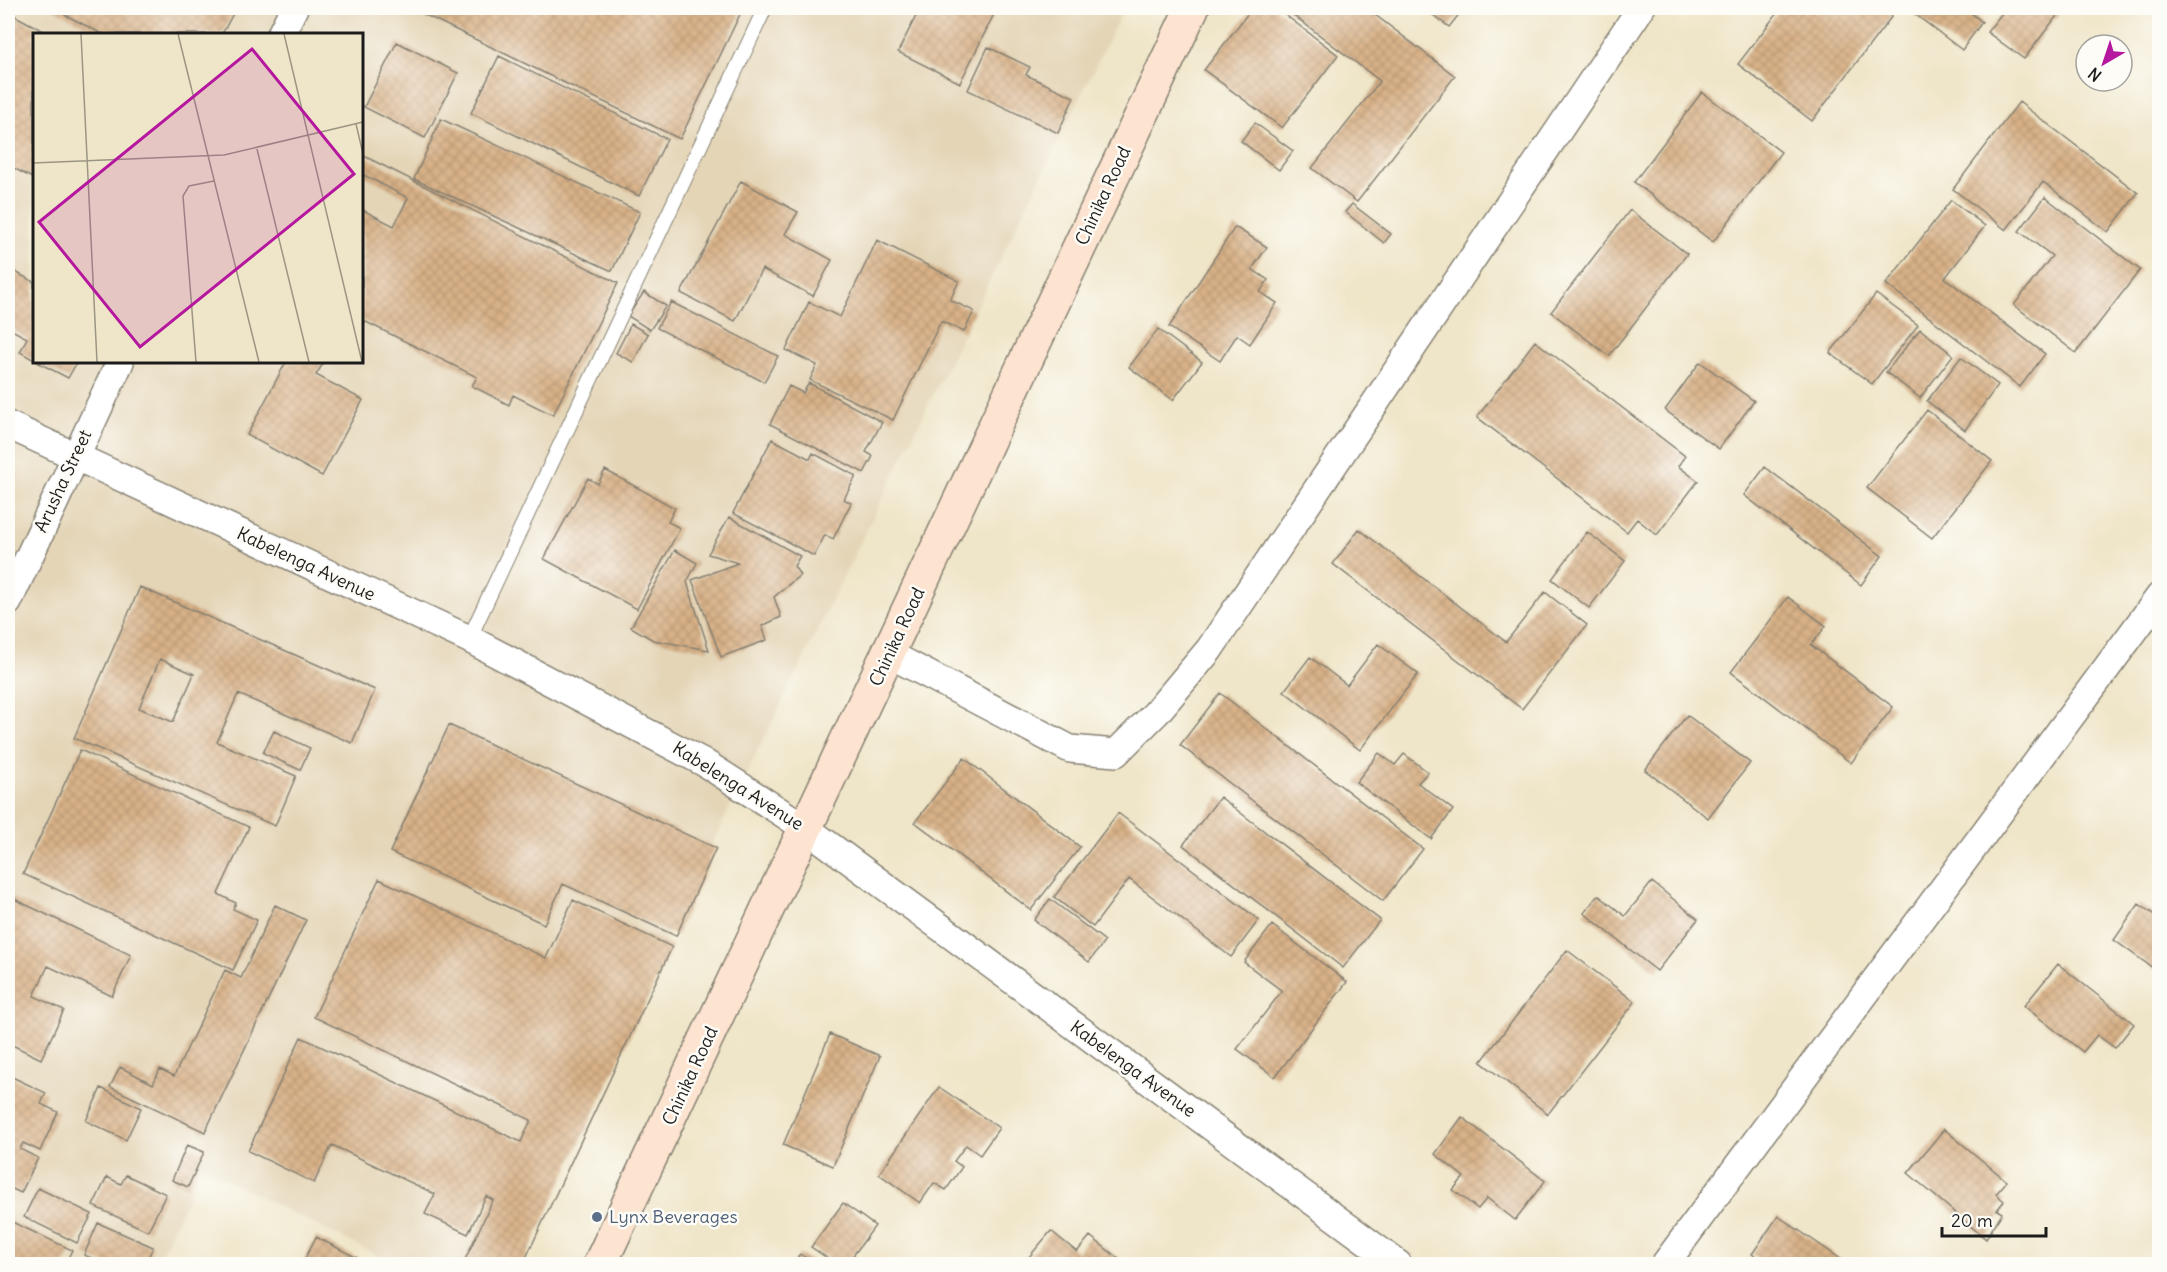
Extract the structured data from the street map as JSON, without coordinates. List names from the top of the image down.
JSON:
{
  "streets": {
    "main road": ["Chinika Road"],
    "street": ["Arusha Street", "Kabelenga Avenue"]
  },
  "crossings": [
    ["Chinika Road", "Kabelenga Avenue"],
    ["Arusha Street", "Kabelenga Avenue"]
  ],
  "places": ["Lynx Beverages"],
  "scale_bar": "20 m",
  "north": "bottom left"
}
